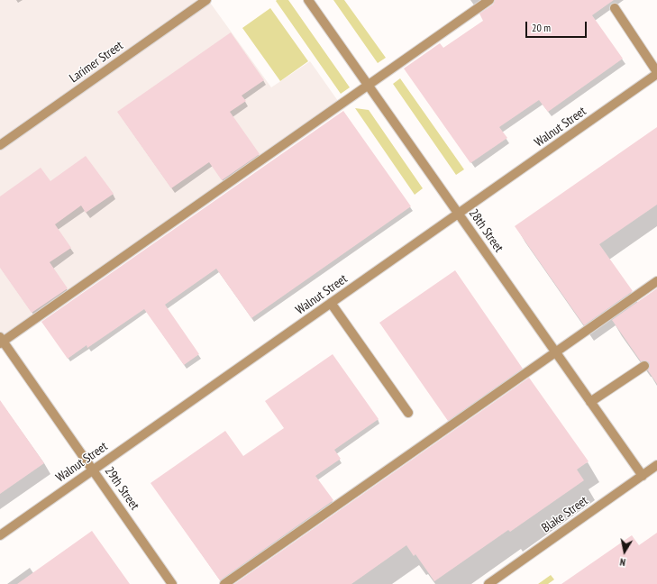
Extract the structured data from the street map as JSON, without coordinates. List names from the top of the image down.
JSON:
{
  "streets": {
    "street": [
      "Larimer Street",
      "Walnut Street",
      "28th Street",
      "29th Street",
      "Blake Street"
    ]
  },
  "crossings": [
    ["Walnut Street", "28th Street"],
    ["Walnut Street", "29th Street"],
    ["28th Street", "Blake Street"]
  ],
  "scale_bar": "20 m",
  "north": "bottom"
}
